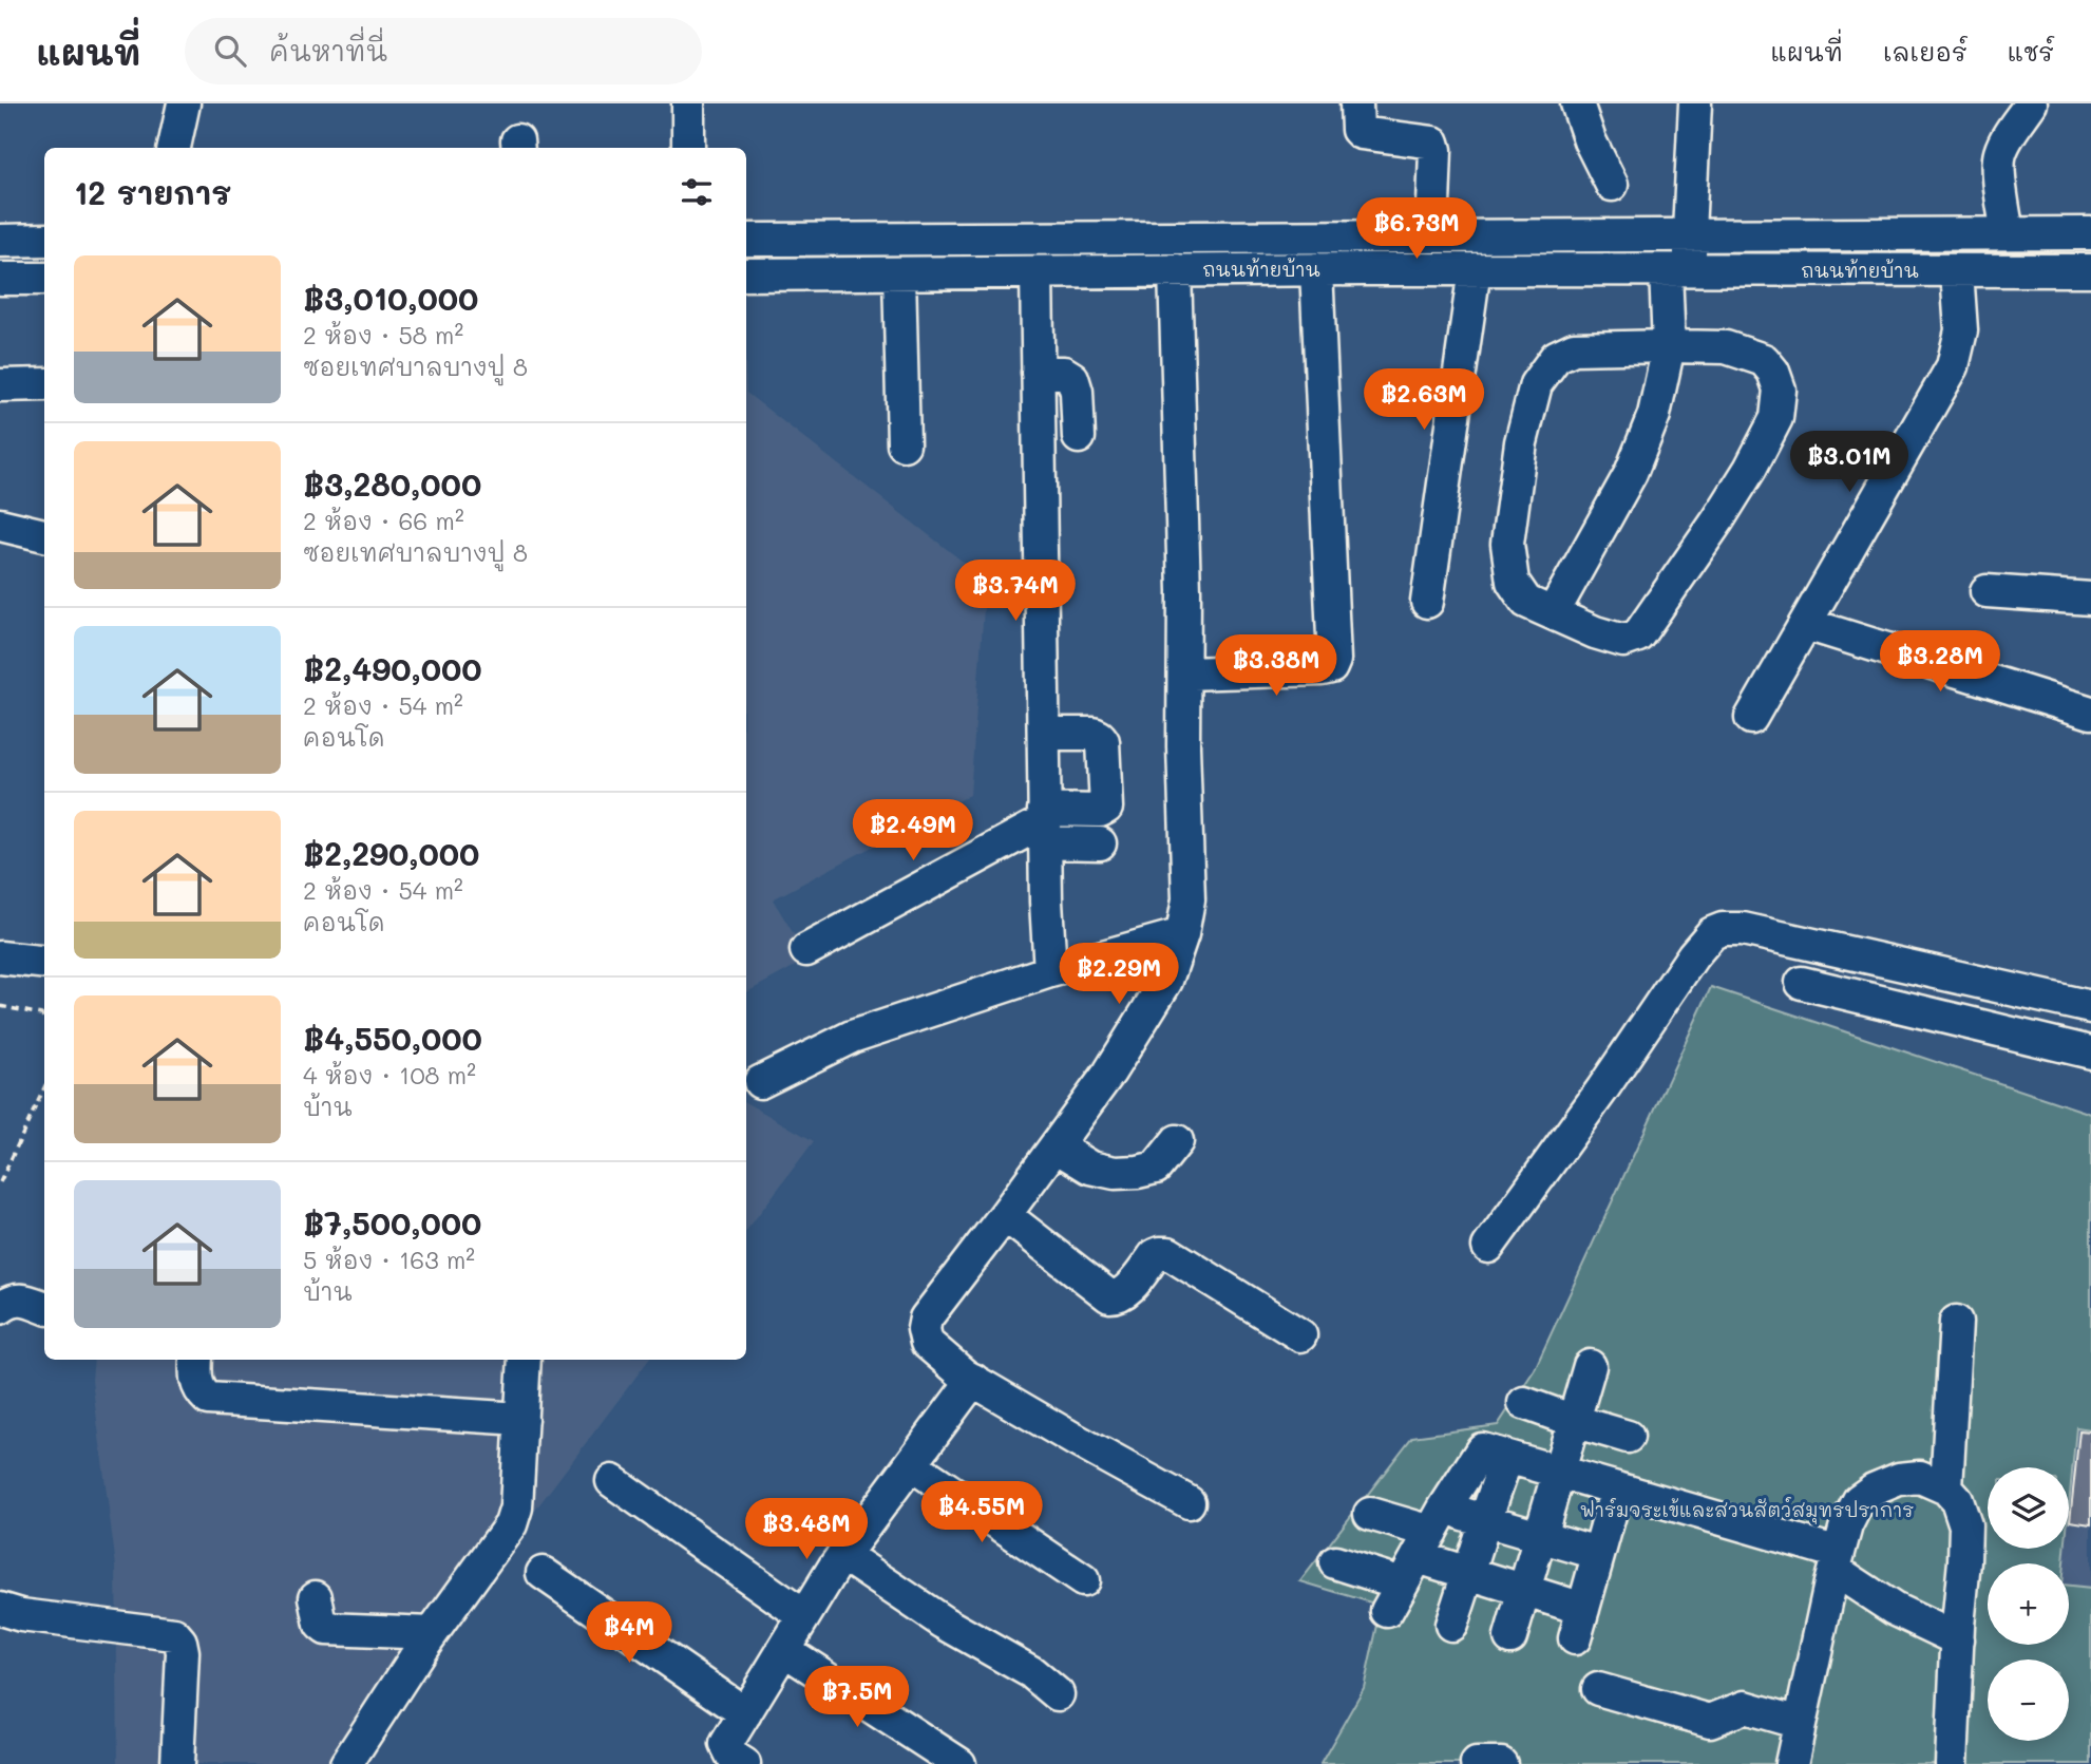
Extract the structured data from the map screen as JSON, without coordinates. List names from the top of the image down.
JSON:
{
  "streets": {
    "street": ["ถนนท้ายบ้าน"]
  },
  "parks": ["ฟาร์มจระเข้และสวนสัตว์สมุทรปราการ"],
  "page": {
    "header": "แผนที่",
    "search": "ค้นหาที่นี่",
    "nav": ["แผนที่", "เลเยอร์", "แชร์"],
    "heading": "12 รายการ",
    "price": [
      "฿6.73M",
      "฿2.63M",
      "฿3.01M",
      "฿3.74M",
      "฿3.28M",
      "฿3.38M",
      "฿2.49M",
      "฿2.29M",
      "฿4.55M",
      "฿3.48M",
      "฿4M",
      "฿7.5M"
    ],
    "list": [
      {
        "name": "฿3,010,000",
        "note": "2 ห้อง · 58 m² · ซอยเทศบาลบางปู 8"
      },
      {
        "name": "฿3,280,000",
        "note": "2 ห้อง · 66 m² · ซอยเทศบาลบางปู 8"
      },
      {
        "name": "฿2,490,000",
        "note": "2 ห้อง · 54 m² · คอนโด"
      },
      {
        "name": "฿2,290,000",
        "note": "2 ห้อง · 54 m² · คอนโด"
      },
      {
        "name": "฿4,550,000",
        "note": "4 ห้อง · 108 m² · บ้าน"
      },
      {
        "name": "฿7,500,000",
        "note": "5 ห้อง · 163 m² · บ้าน"
      }
    ],
    "map_buttons": ["+", "−"]
  }
}
